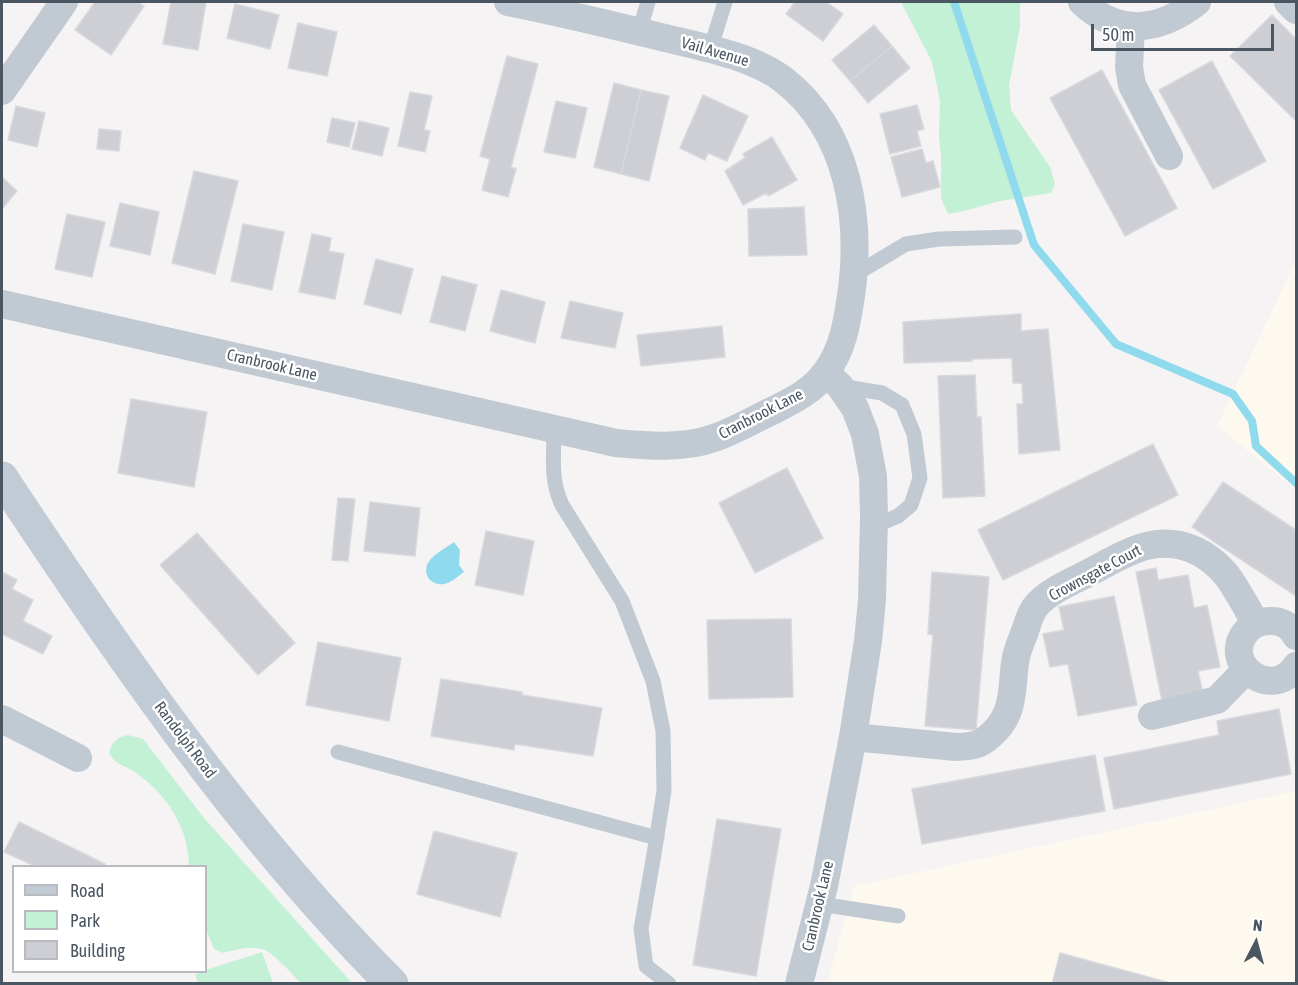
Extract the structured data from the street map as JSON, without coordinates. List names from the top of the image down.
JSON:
{
  "streets": {
    "main road": ["Randolph Road"],
    "street": ["Vail Avenue", "Cranbrook Lane", "Crownsgate Court"]
  },
  "crossings": [
    ["Vail Avenue", "Cranbrook Lane"],
    ["Cranbrook Lane", "Crownsgate Court"]
  ],
  "legend": ["Road", "Park", "Building"],
  "scale_bar": "50 m",
  "north": "top"
}
